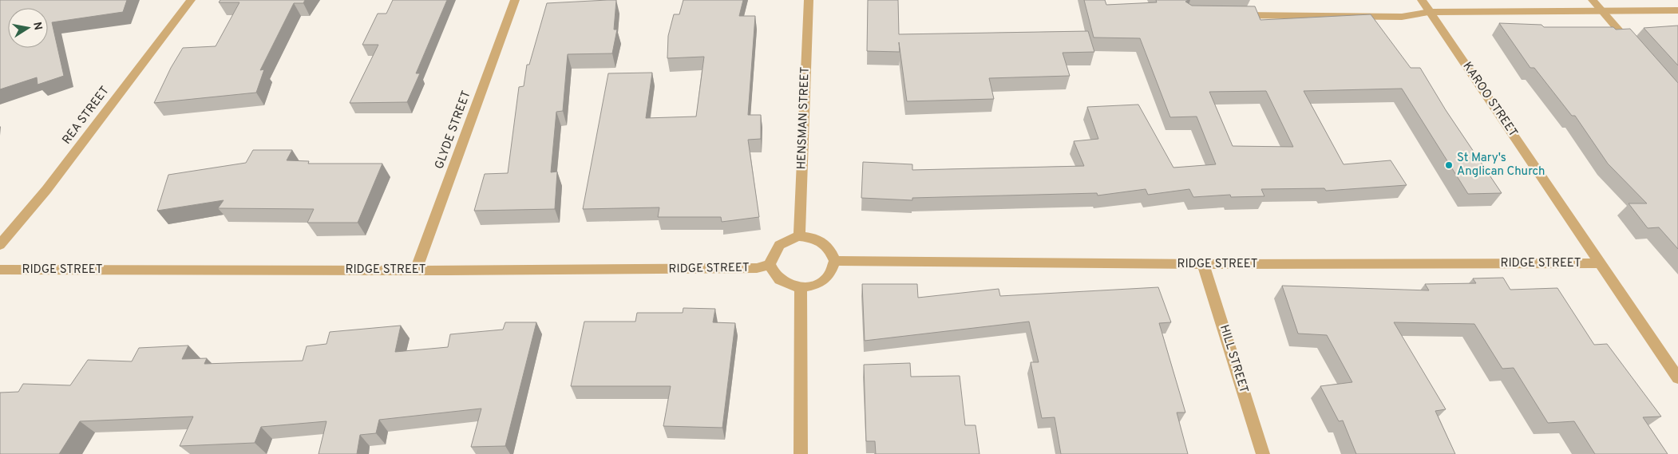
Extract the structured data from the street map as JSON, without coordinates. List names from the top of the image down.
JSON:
{
  "streets": {
    "street": [
      "KAROO STREET",
      "REA STREET",
      "HENSMAN STREET",
      "GLYDE STREET",
      "RIDGE STREET",
      "HILL STREET"
    ]
  },
  "crossings": [
    ["KAROO STREET", "RIDGE STREET"],
    ["HENSMAN STREET", "RIDGE STREET"],
    ["GLYDE STREET", "RIDGE STREET"],
    ["RIDGE STREET", "HILL STREET"]
  ],
  "places": ["St Mary's Anglican Church"],
  "north": "right"
}
